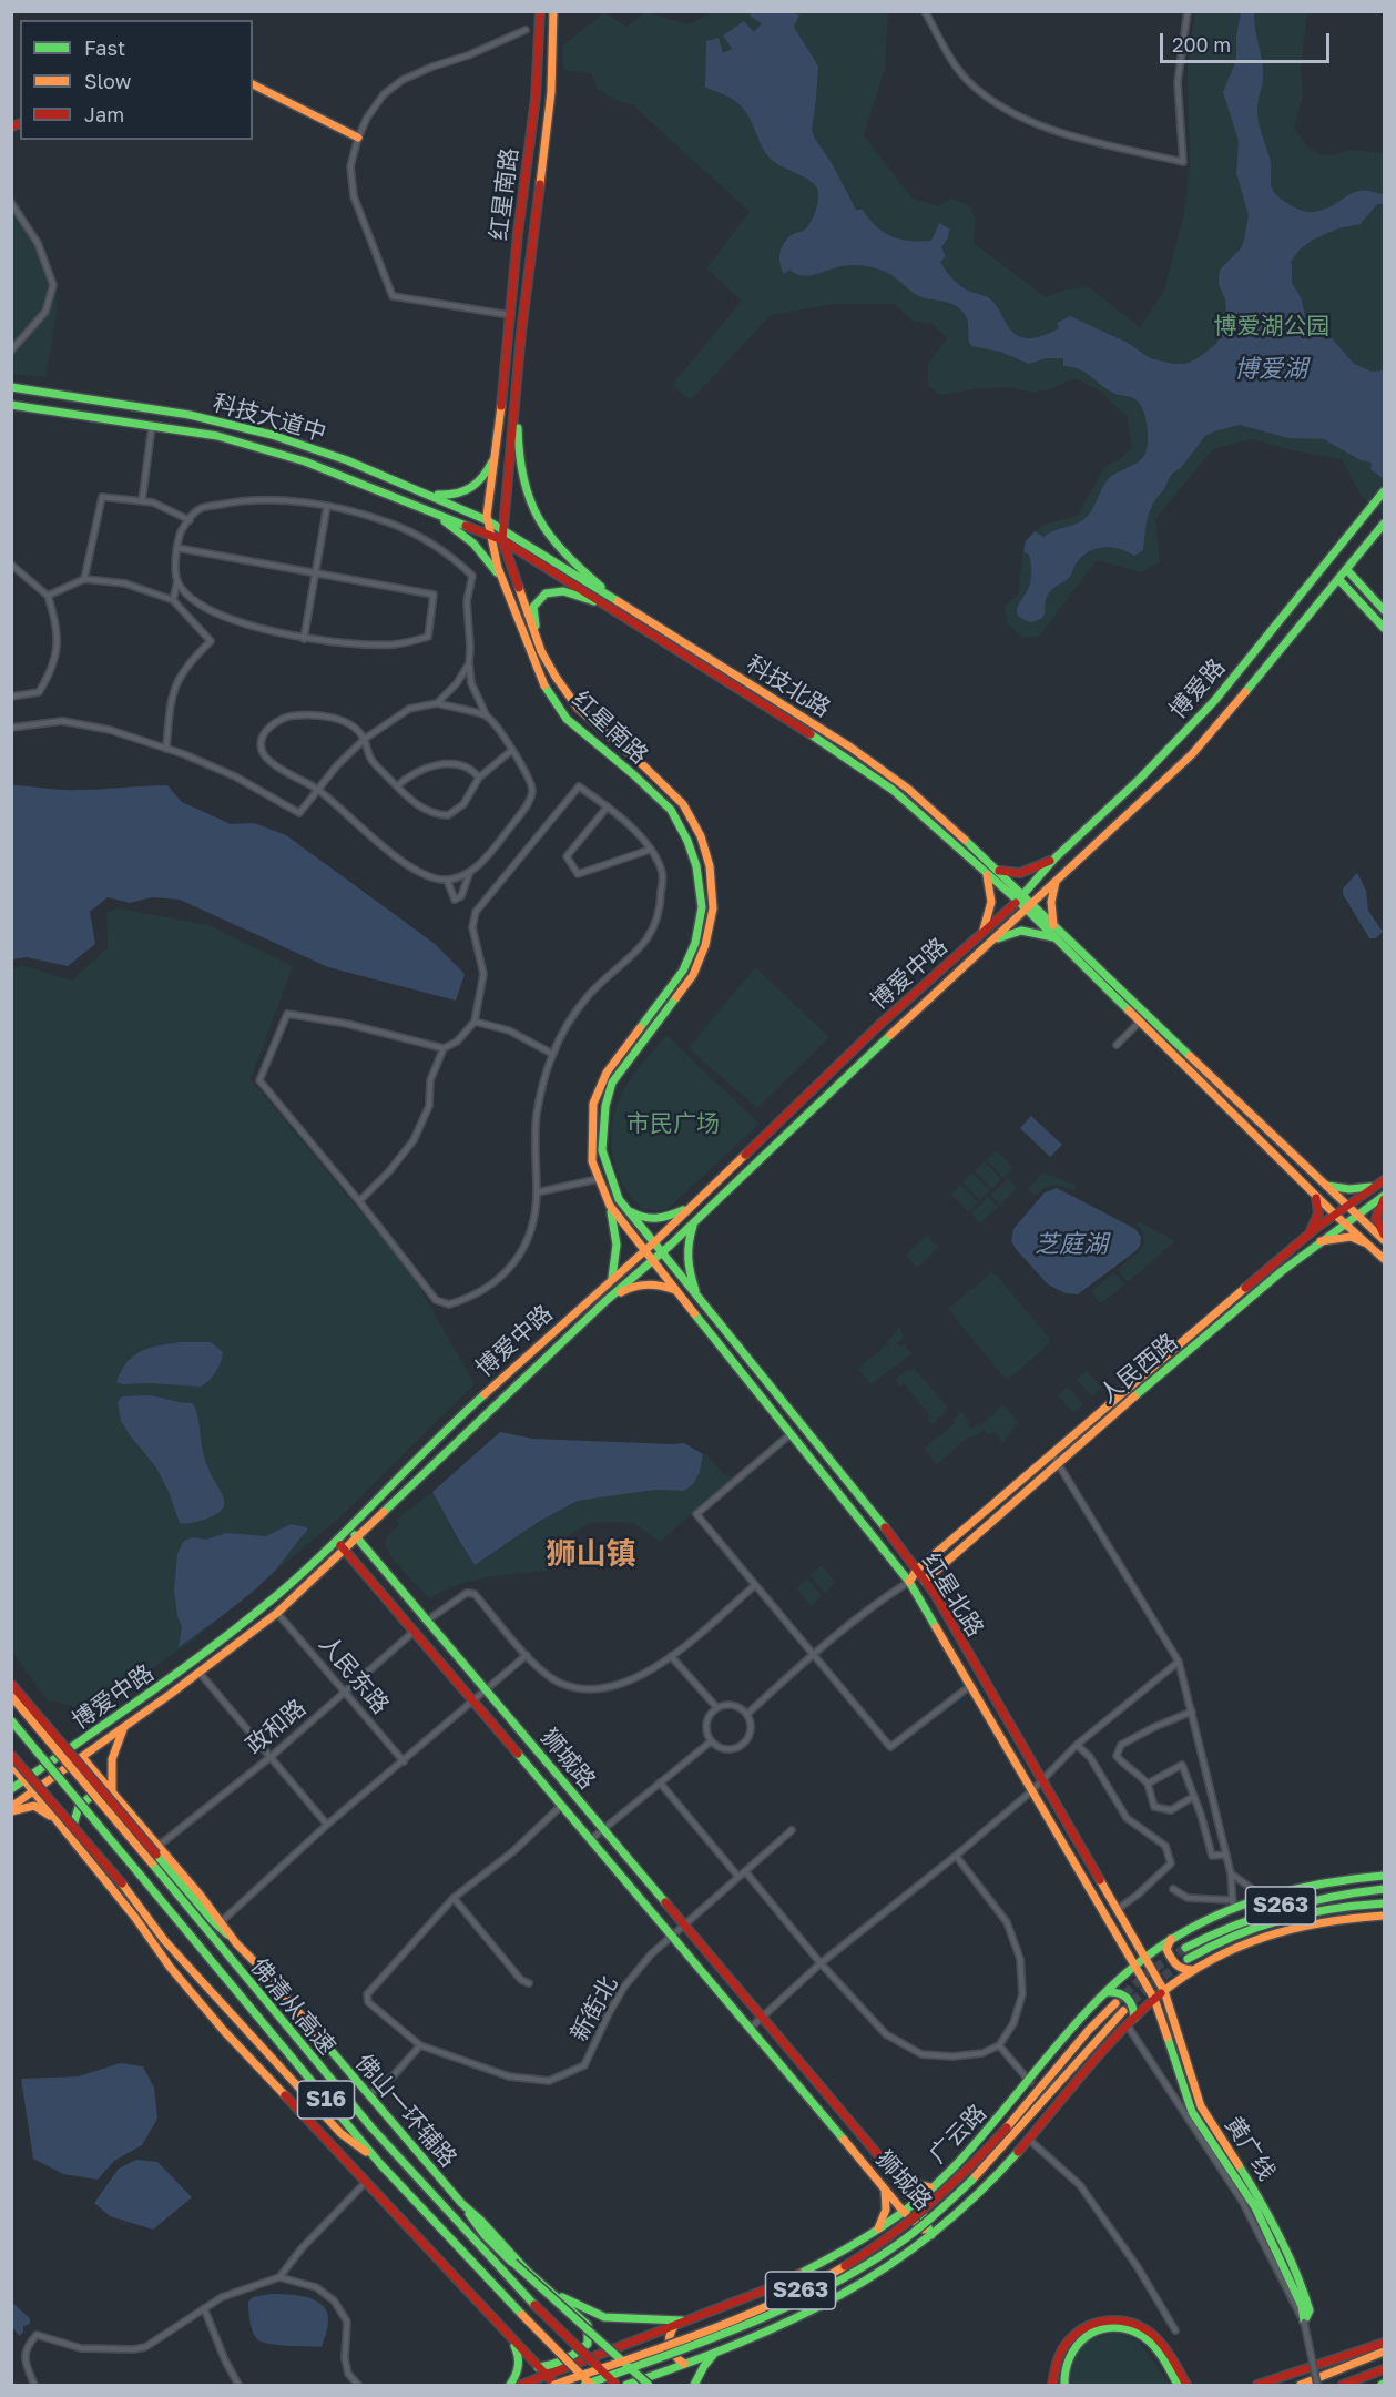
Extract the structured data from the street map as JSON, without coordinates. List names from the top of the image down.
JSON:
{
  "streets": {
    "main road": [
      "红星南路",
      "科技大道中",
      "科技北路",
      "博爱路",
      "博爱中路",
      "人民西路",
      "红星北路",
      "狮城路",
      "S263",
      "佛清从高速",
      "S16",
      "佛山一环辅路",
      "广云路",
      "黄广线"
    ],
    "street": ["人民东路", "政和路", "新街北"]
  },
  "crossings": [
    ["红星南路", "科技大道中"],
    ["红星南路", "科技北路"],
    ["红星南路", "博爱中路"],
    ["红星南路", "红星北路"],
    ["科技大道中", "科技北路"],
    ["科技北路", "博爱路"],
    ["科技北路", "博爱中路"],
    ["博爱路", "博爱中路"],
    ["博爱中路", "红星北路"],
    ["博爱中路", "人民东路"],
    ["博爱中路", "狮城路"],
    ["博爱中路", "佛山一环辅路"],
    ["人民西路", "红星北路"],
    ["红星北路", "S263"],
    ["红星北路", "广云路"],
    ["红星北路", "黄广线"],
    ["人民东路", "政和路"],
    ["政和路", "狮城路"],
    ["政和路", "佛山一环辅路"],
    ["狮城路", "S263"],
    ["狮城路", "新街北"],
    ["狮城路", "广云路"],
    ["S263", "黄广线"]
  ],
  "districts": ["狮山镇"],
  "water": ["博爱湖", "芝庭湖"],
  "parks": ["博爱湖公园", "市民广场"],
  "legend": ["Fast", "Slow", "Jam"],
  "scale_bar": "200 m"
}
